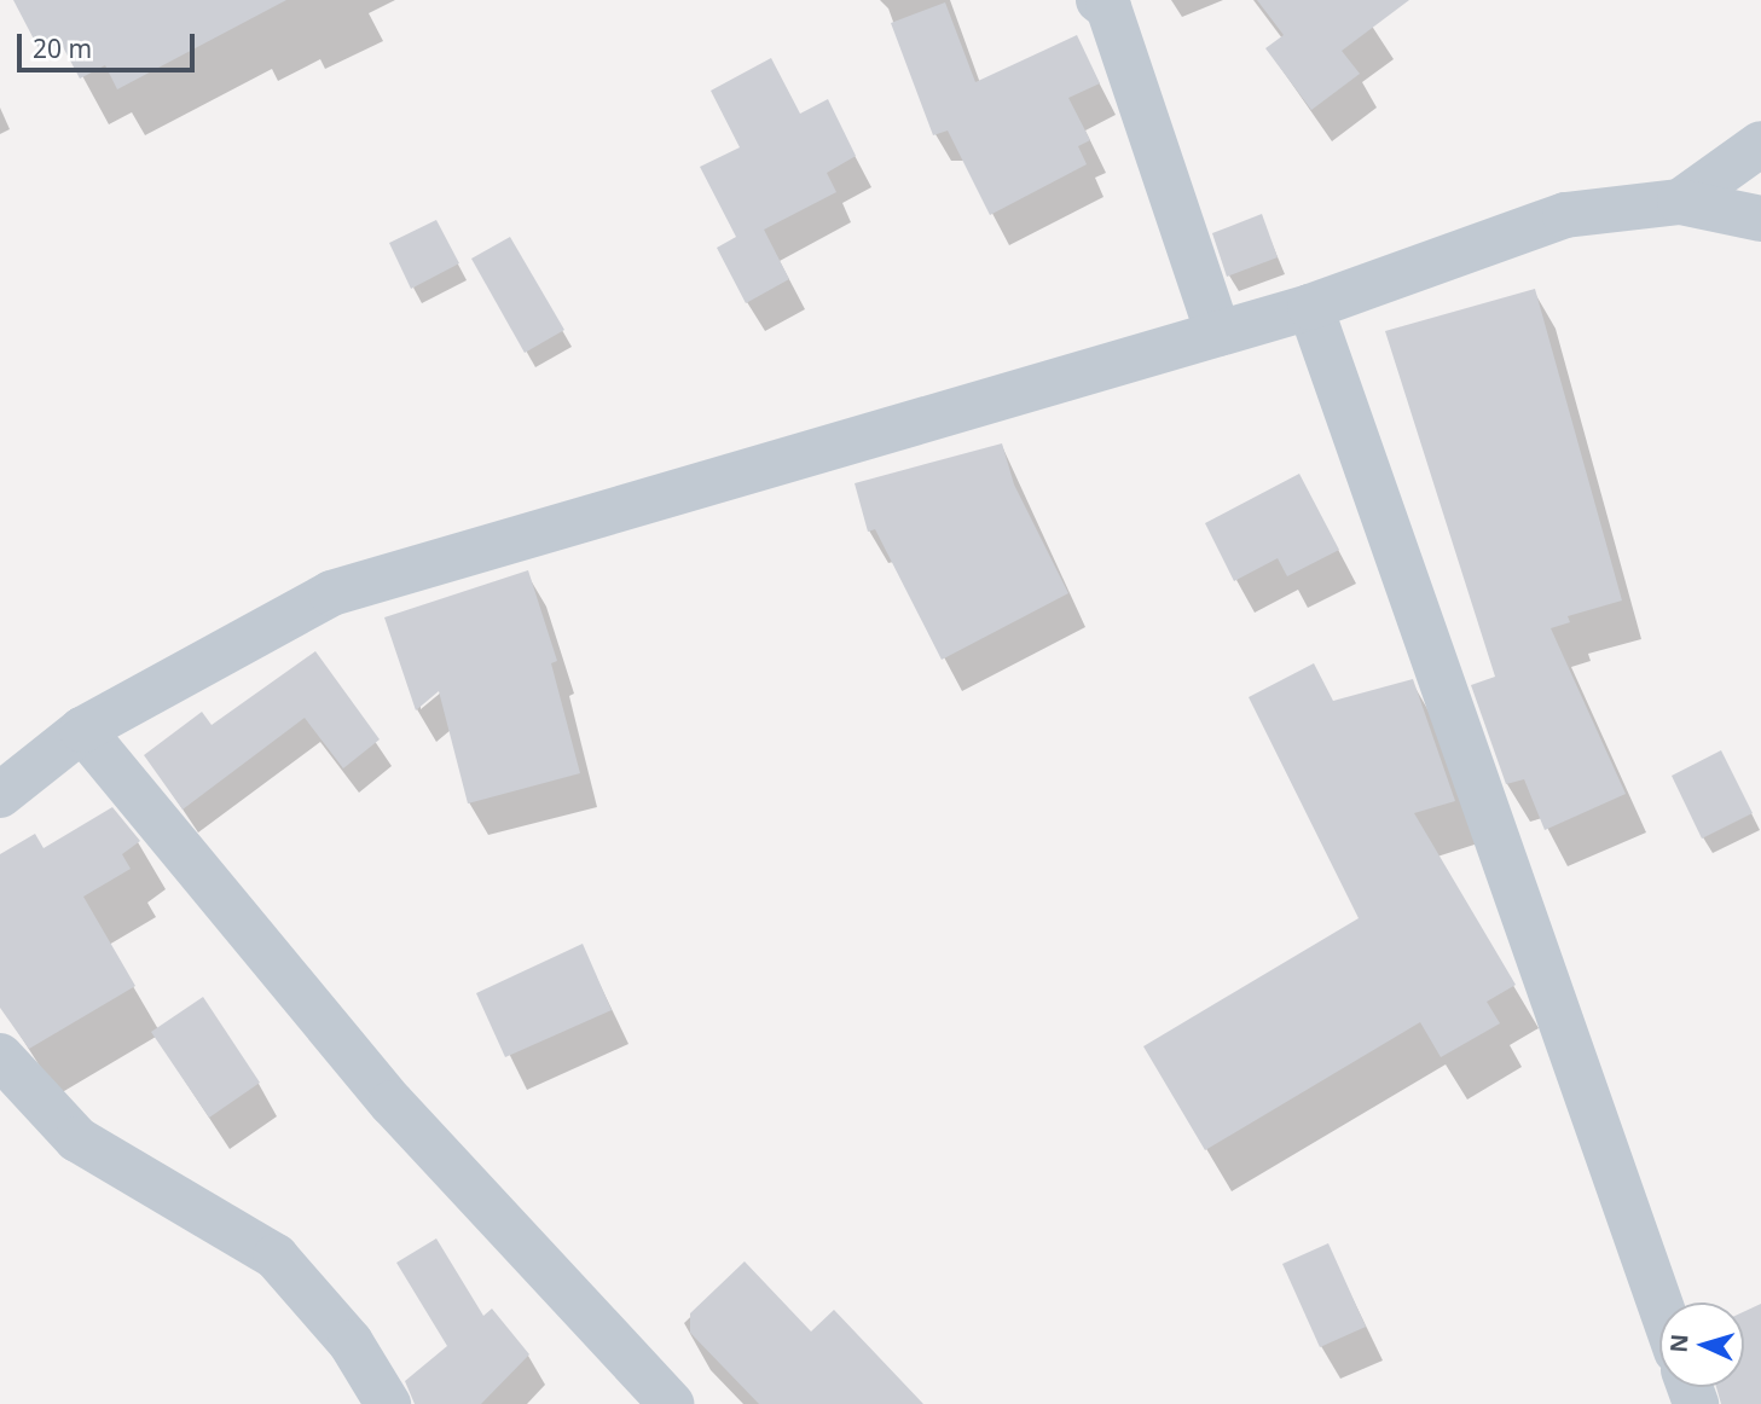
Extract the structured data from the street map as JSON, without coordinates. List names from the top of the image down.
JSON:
{
  "scale_bar": "20 m",
  "north": "left"
}
